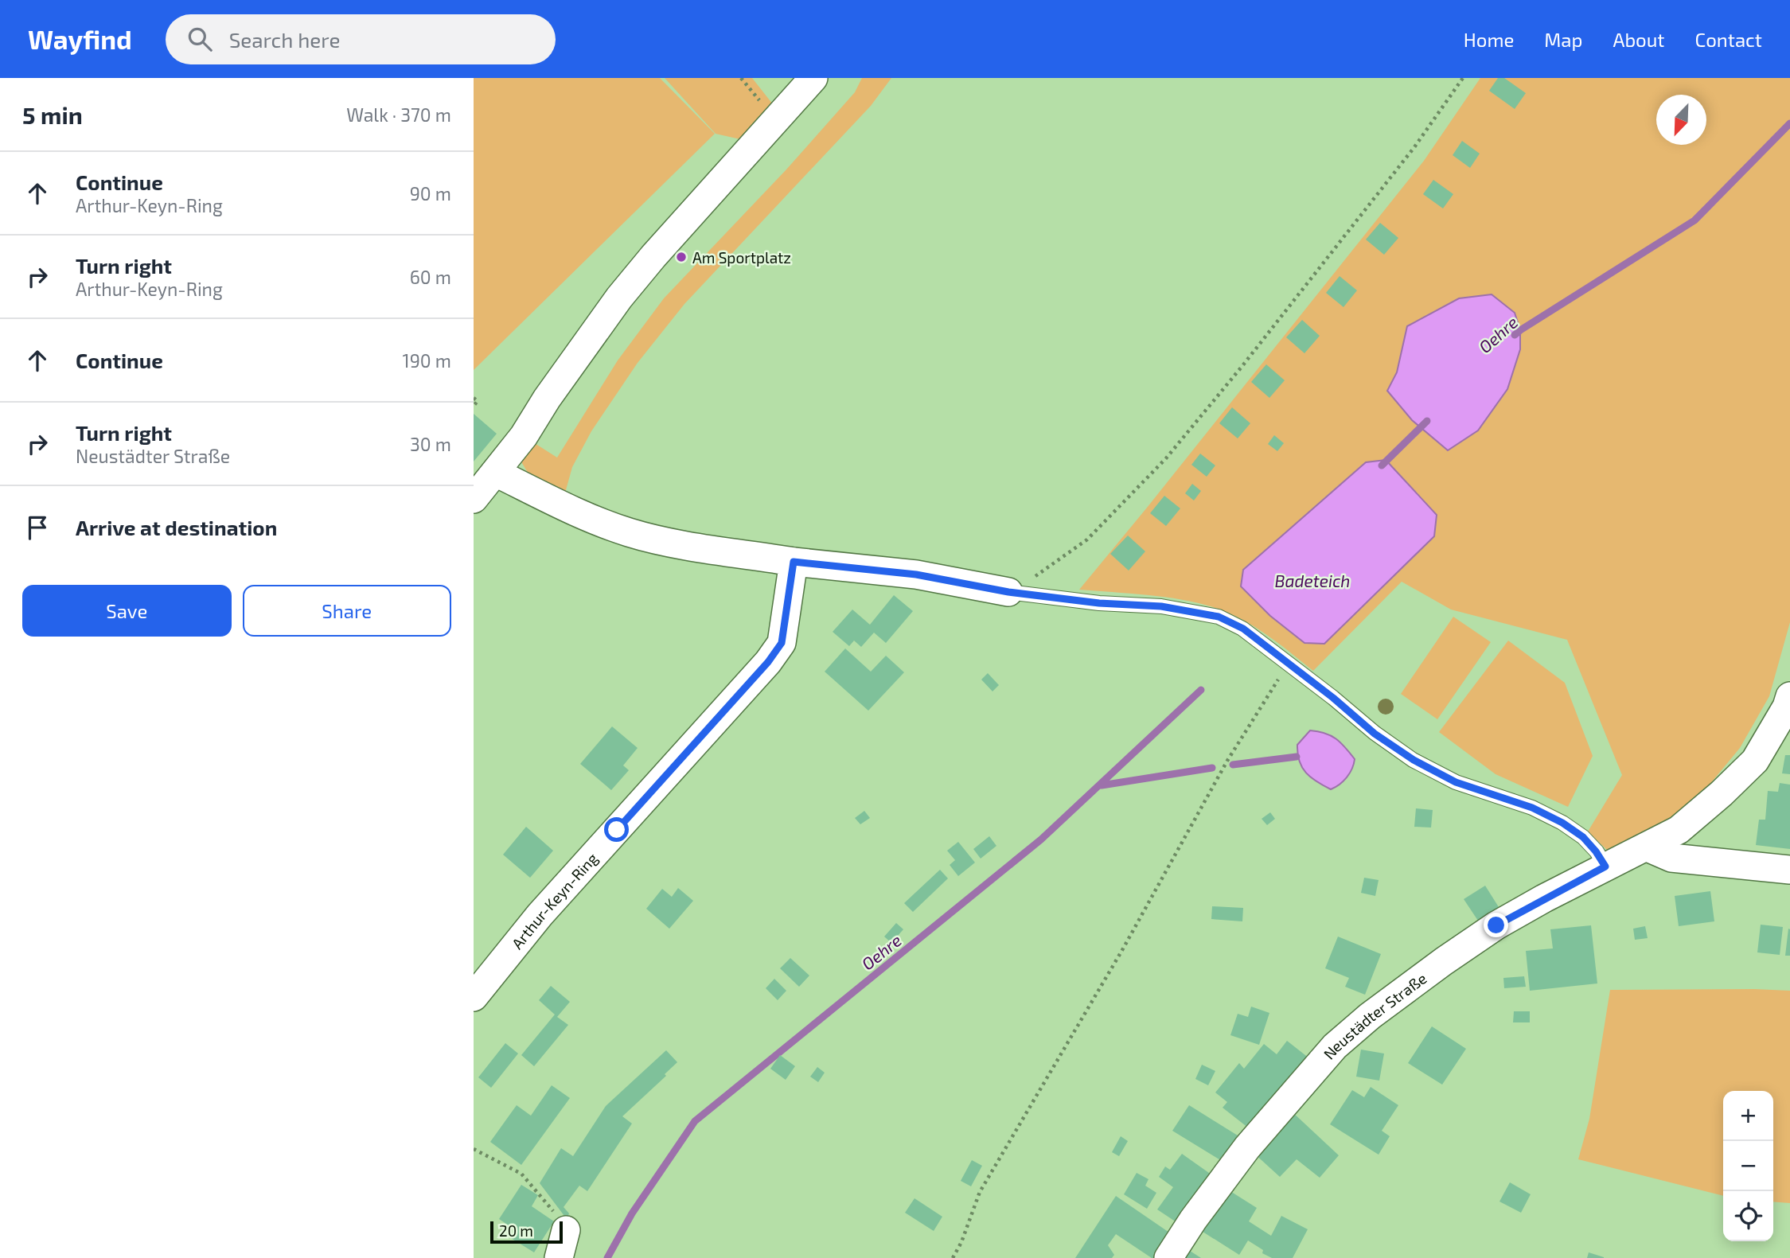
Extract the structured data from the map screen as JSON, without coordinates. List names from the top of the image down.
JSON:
{
  "streets": {
    "street": ["Arthur-Keyn-Ring", "Neustädter Straße"]
  },
  "water": ["Oehre", "Badeteich"],
  "places": ["Am Sportplatz"],
  "scale_bar": "20 m",
  "north": "bottom left",
  "page": {
    "header": "Wayfind",
    "search": "Search here",
    "nav": [
      "Home",
      "Map",
      "About",
      "Contact"
    ],
    "heading": ["5 min", "Walk · 370 m"],
    "list": [
      ["Continue", "Arthur-Keyn-Ring", "90 m"],
      ["Turn right", "Arthur-Keyn-Ring", "60 m"],
      ["Continue", "190 m"],
      ["Turn right", "Neustädter Straße", "30 m"],
      "Arrive at destination"
    ],
    "buttons": ["Save", "Share"],
    "map_buttons": ["+", "−"],
    "scale": "20 m"
  }
}
